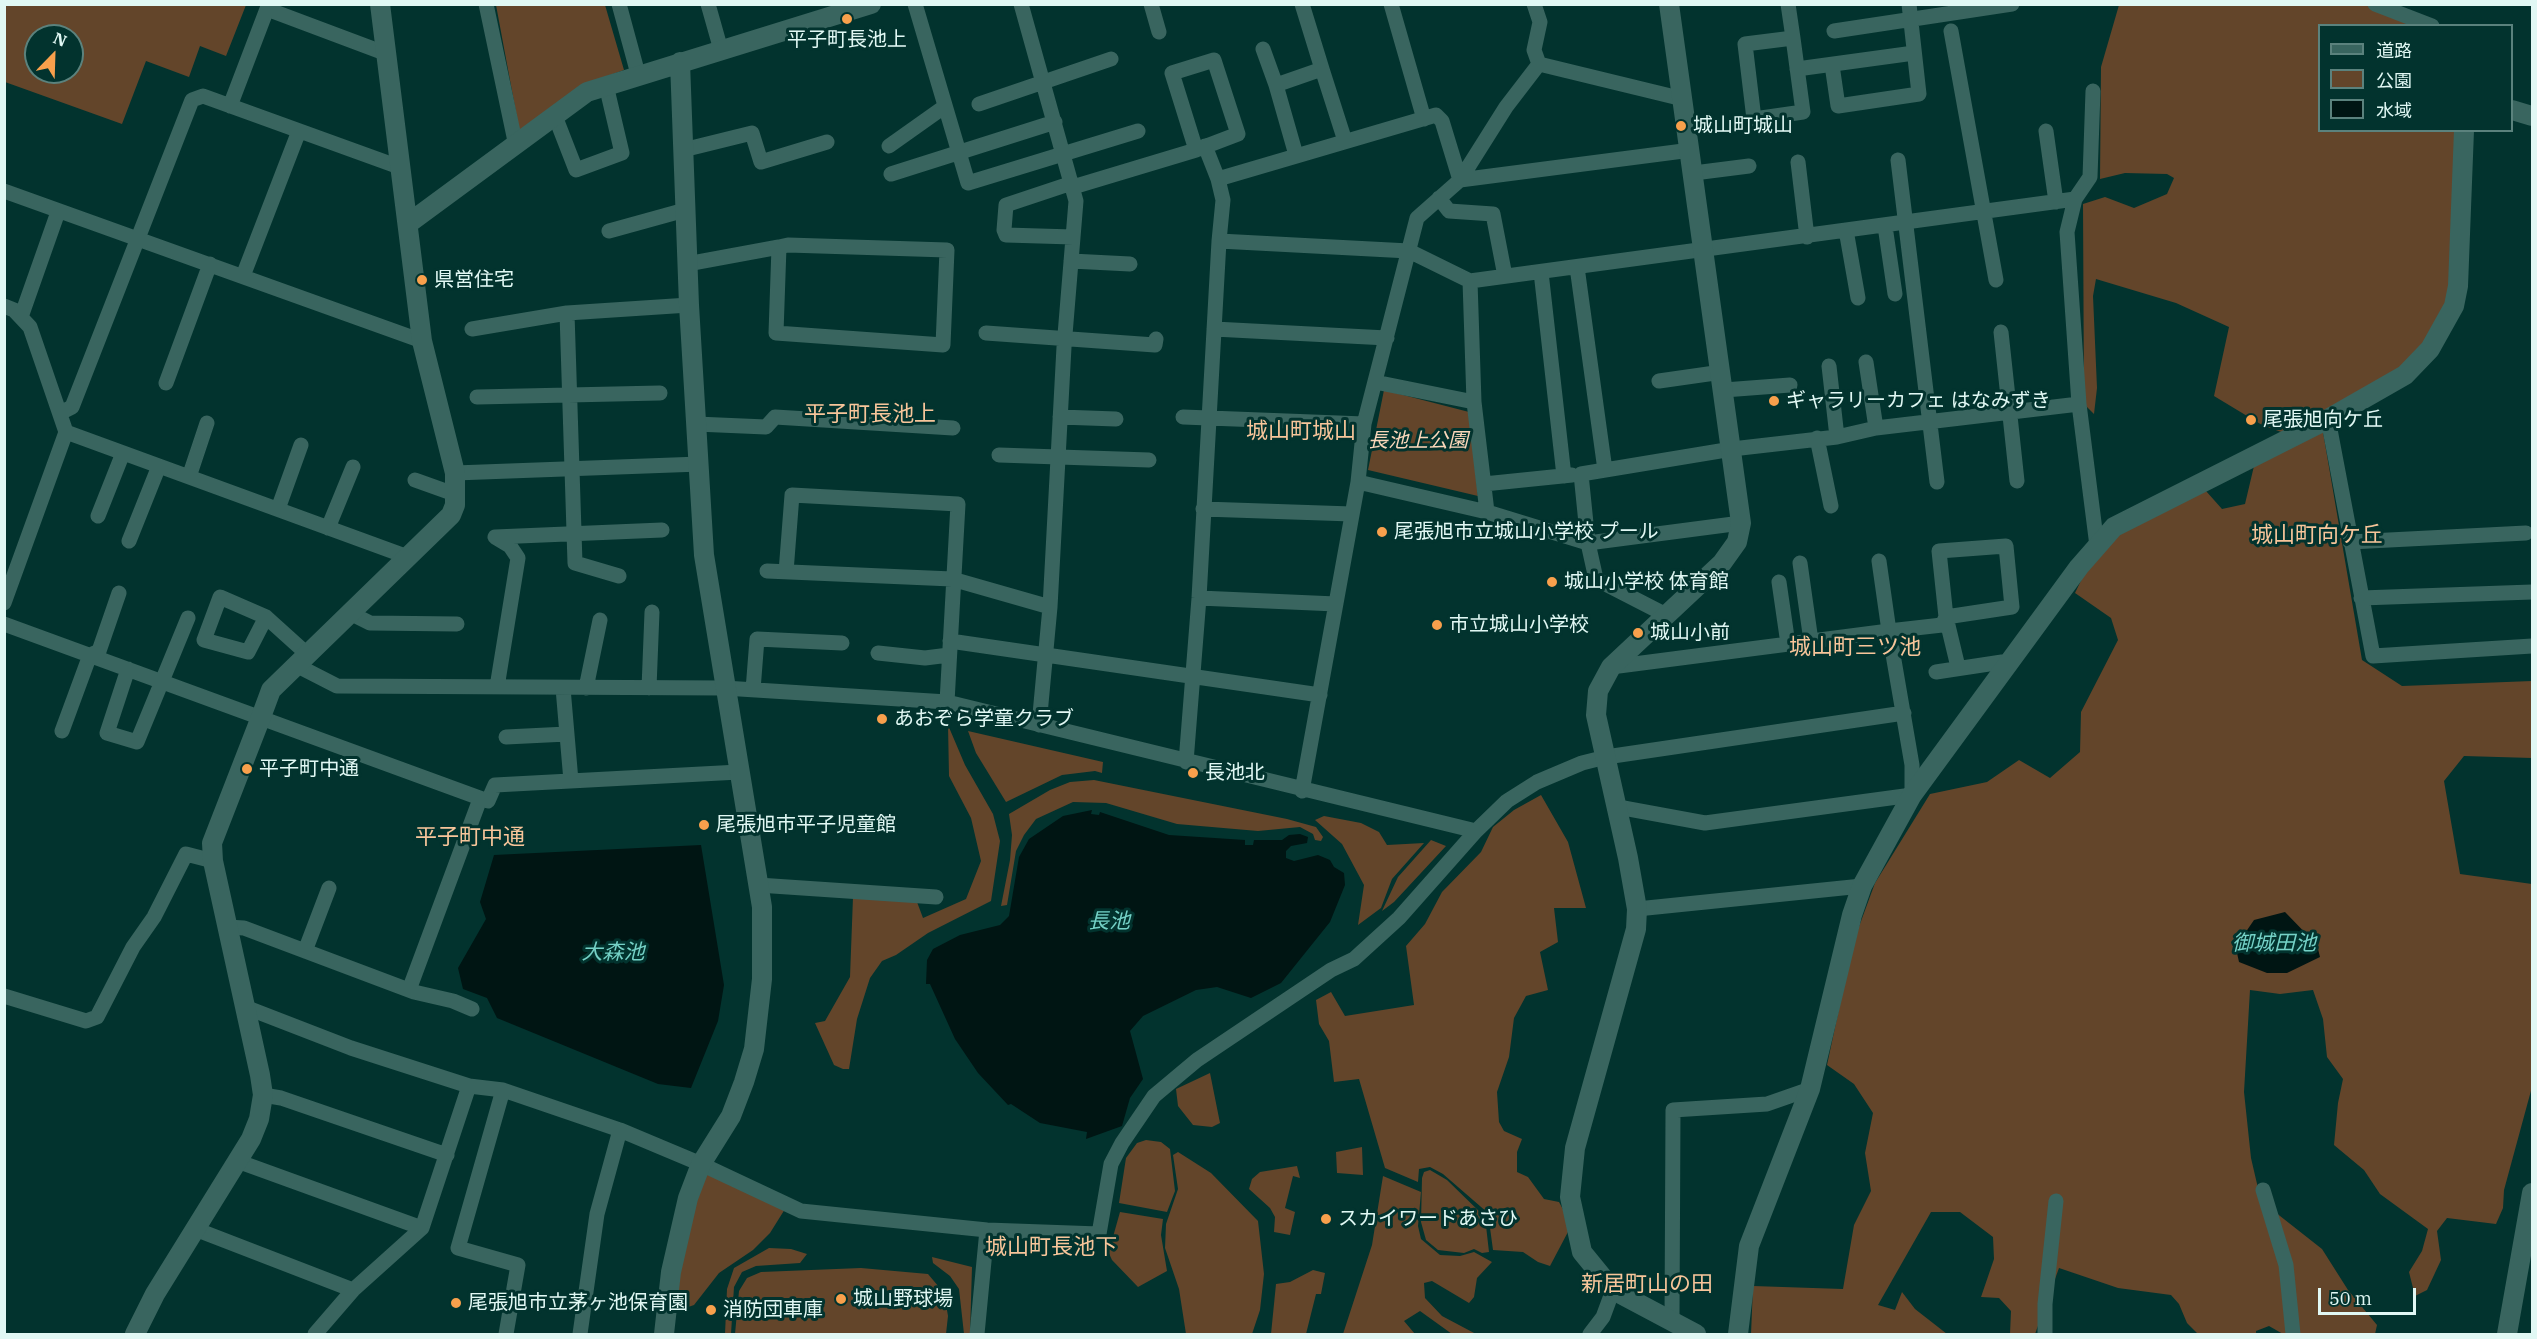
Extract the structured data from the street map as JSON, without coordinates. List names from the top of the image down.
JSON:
{
  "districts": [
    "平子町長池上",
    "城山町城山",
    "城山町向ケ丘",
    "城山町三ツ池",
    "平子町中通",
    "城山町長池下",
    "新居町山の田"
  ],
  "water": ["長池", "御城田池", "大森池"],
  "parks": ["長池上公園"],
  "places": [
    "平子町長池上",
    "城山町城山",
    "県営住宅",
    "ギャラリーカフェ はなみずき",
    "尾張旭向ケ丘",
    "尾張旭市立城山小学校 プール",
    "城山小学校 体育館",
    "市立城山小学校",
    "城山小前",
    "あおぞら学童クラブ",
    "平子町中通",
    "長池北",
    "尾張旭市平子児童館",
    "スカイワードあさひ",
    "城山野球場",
    "尾張旭市立茅ヶ池保育園",
    "消防団車庫"
  ],
  "legend": ["道路", "公園", "水域"],
  "scale_bar": "50 m",
  "north": "top right"
}
